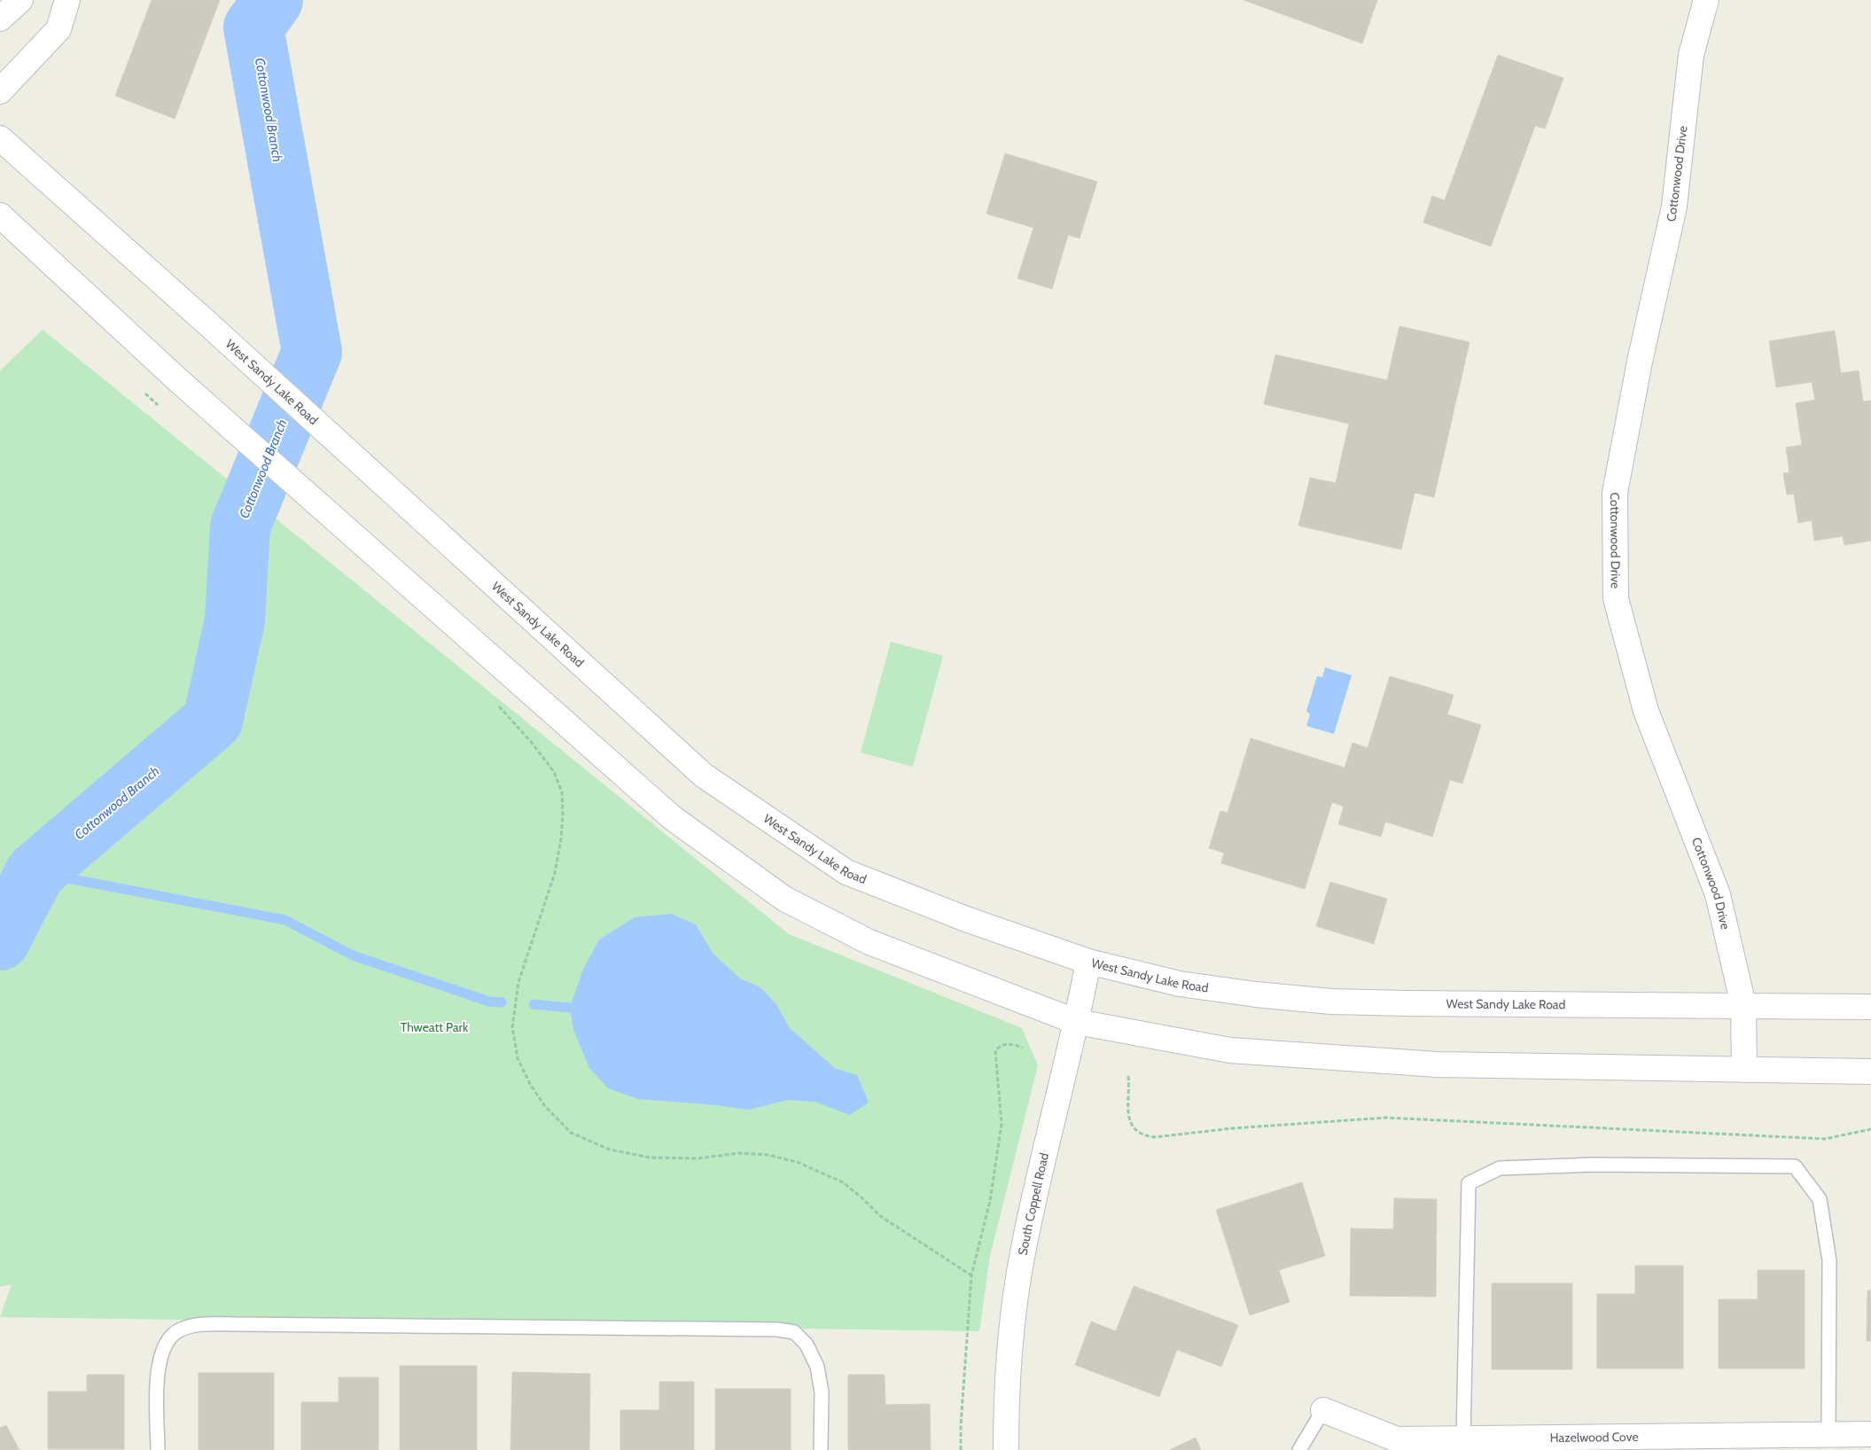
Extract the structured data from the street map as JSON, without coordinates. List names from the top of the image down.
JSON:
{
  "streets": {
    "main road": [
      "Cottonwood Drive",
      "West Sandy Lake Road",
      "South Coppell Road",
      "Hazelwood Cove"
    ]
  },
  "crossings": [
    ["Cottonwood Drive", "West Sandy Lake Road"],
    ["West Sandy Lake Road", "South Coppell Road"]
  ],
  "water": ["Cottonwood Branch"],
  "parks": ["Thweatt Park"]
}
